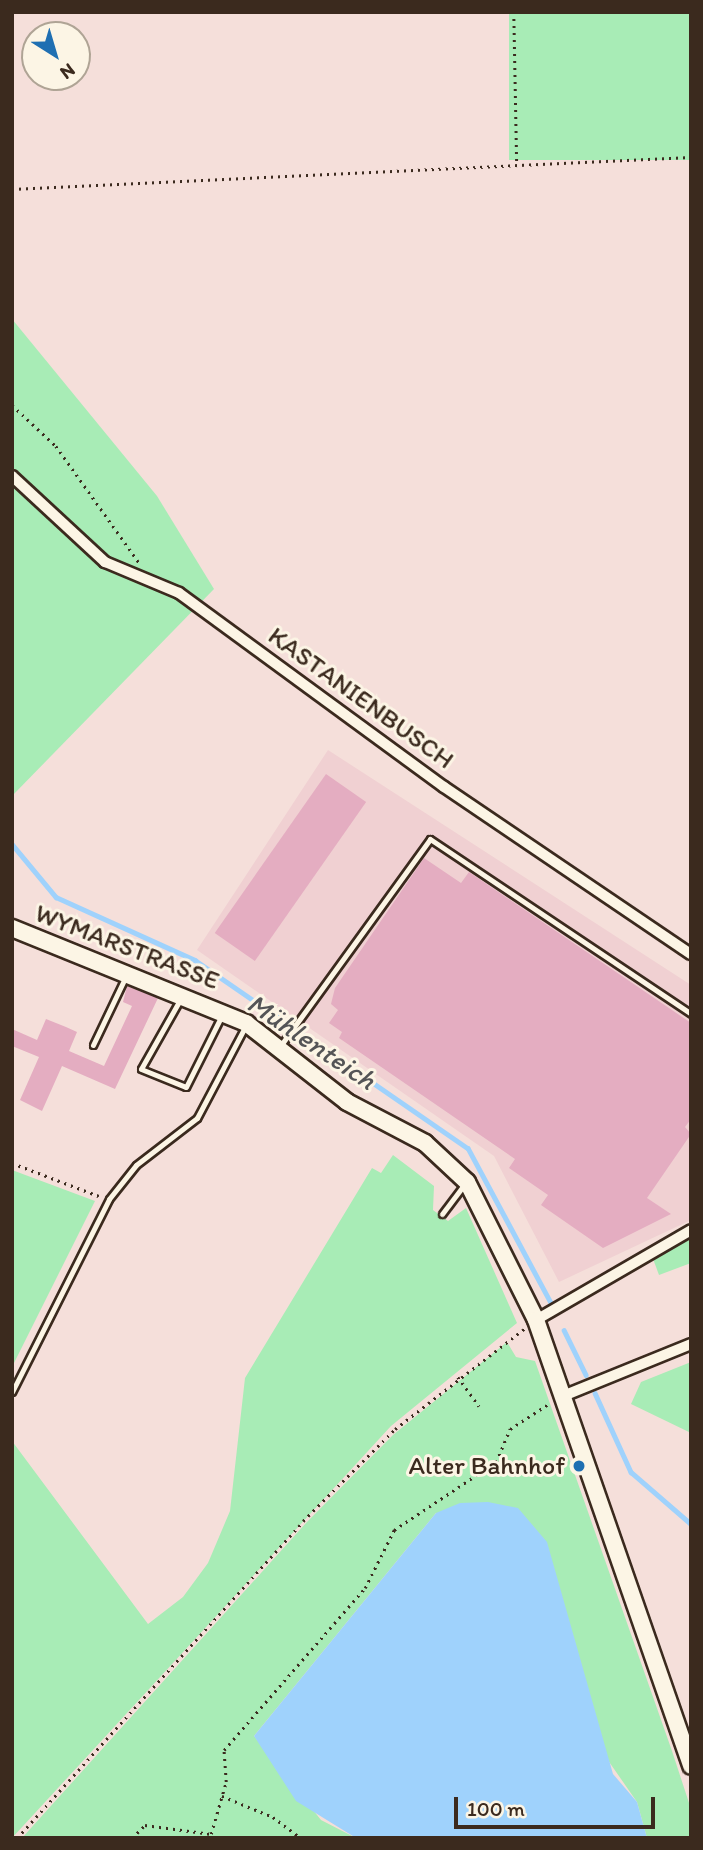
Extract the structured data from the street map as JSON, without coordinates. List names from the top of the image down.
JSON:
{
  "streets": {
    "main road": ["WYMARSTRASSE"],
    "street": ["KASTANIENBUSCH"]
  },
  "water": ["Mühlenteich"],
  "places": ["Alter Bahnhof"],
  "scale_bar": "100 m",
  "north": "bottom right"
}
